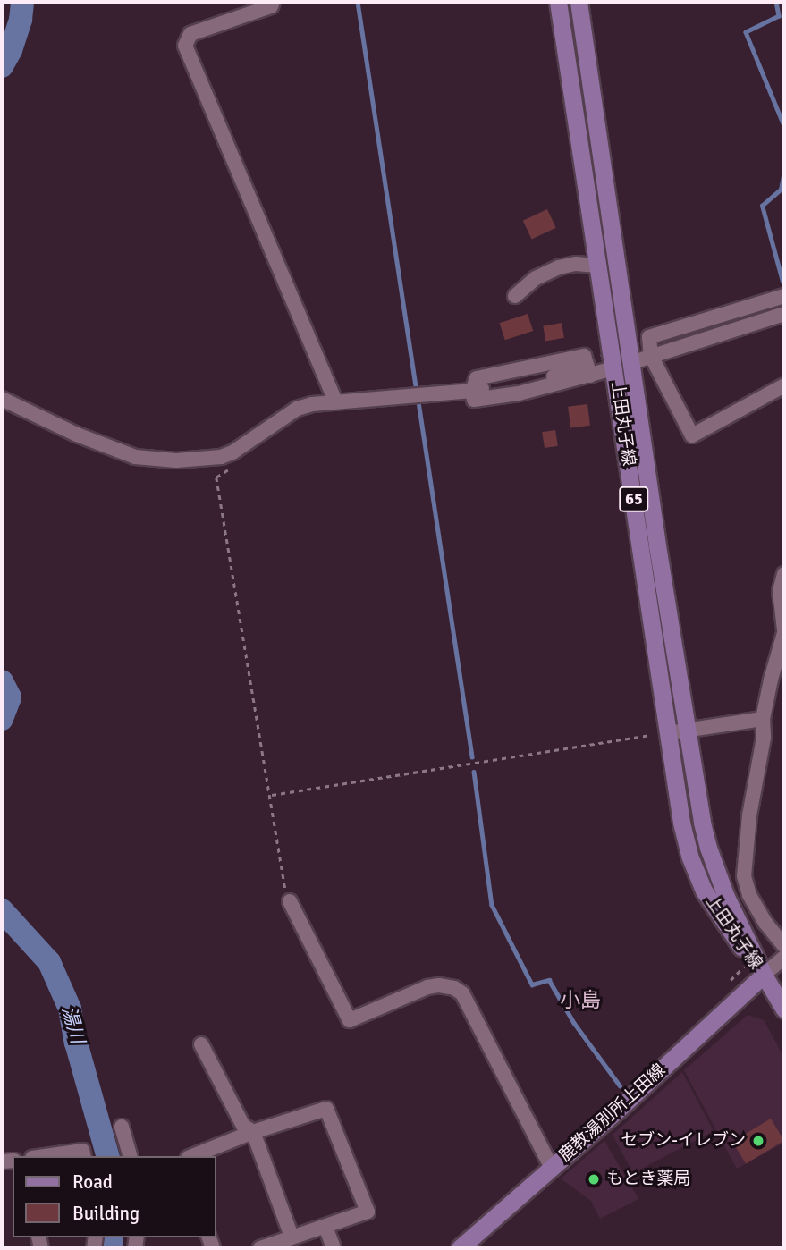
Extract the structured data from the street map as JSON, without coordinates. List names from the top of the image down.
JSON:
{
  "streets": {
    "main road": ["上田丸子線", "65", "鹿教湯別所上田線"]
  },
  "crossings": [
    ["上田丸子線", "鹿教湯別所上田線"]
  ],
  "districts": ["小島"],
  "water": ["湯川"],
  "places": ["セブン-イレブン", "もとき薬局"],
  "legend": ["Road", "Building"]
}
